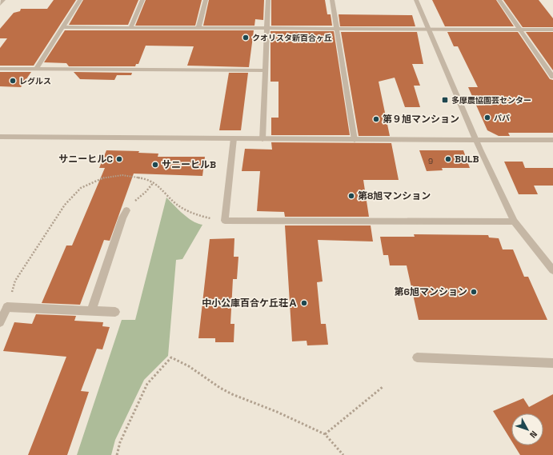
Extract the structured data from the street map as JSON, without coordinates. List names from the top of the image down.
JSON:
{
  "places": {
    "other": [
      "クオリスタ新百合ヶ丘",
      "レグルス",
      "パパ",
      "第９旭マンション",
      "サニーヒルC",
      "BULB",
      "サニーヒルB",
      "第8旭マンション",
      "第6旭マンション",
      "中小公庫百合ケ丘荘Ａ"
    ],
    "transit": ["多摩農協園芸センター"]
  },
  "house_numbers": ["9"],
  "north": "bottom right"
}
